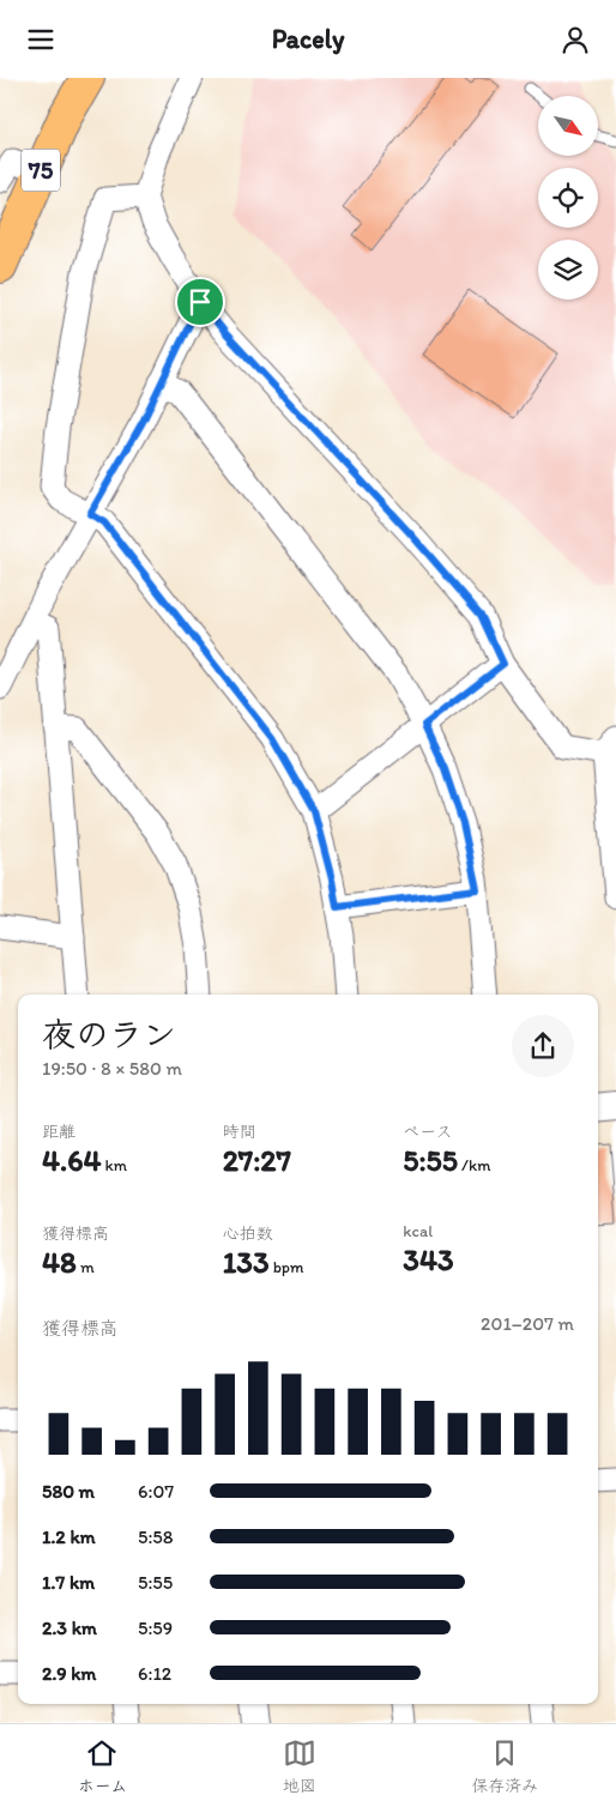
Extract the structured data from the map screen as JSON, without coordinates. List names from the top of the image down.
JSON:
{
  "streets": {
    "main road": ["75"]
  },
  "north": "bottom right",
  "page": {
    "header": "Pacely",
    "heading": ["夜のラン", "19:50 · 8 × 580 m"],
    "stats": [
      ["距離", "4.64 km"],
      ["時間", "27:27"],
      ["ペース", "5:55 /km"],
      ["獲得標高", "48 m"],
      ["心拍数", "133 bpm"],
      ["kcal", "343"]
    ],
    "chart": ["獲得標高", "201–207 m"],
    "list": [
      {
        "name": "580 m",
        "note": "6:07"
      },
      {
        "name": "1.2 km",
        "note": "5:58"
      },
      {
        "name": "1.7 km",
        "note": "5:55"
      },
      {
        "name": "2.3 km",
        "note": "5:59"
      },
      {
        "name": "2.9 km",
        "note": "6:12"
      }
    ],
    "tabs": ["ホーム", "地図", "保存済み"]
  }
}
